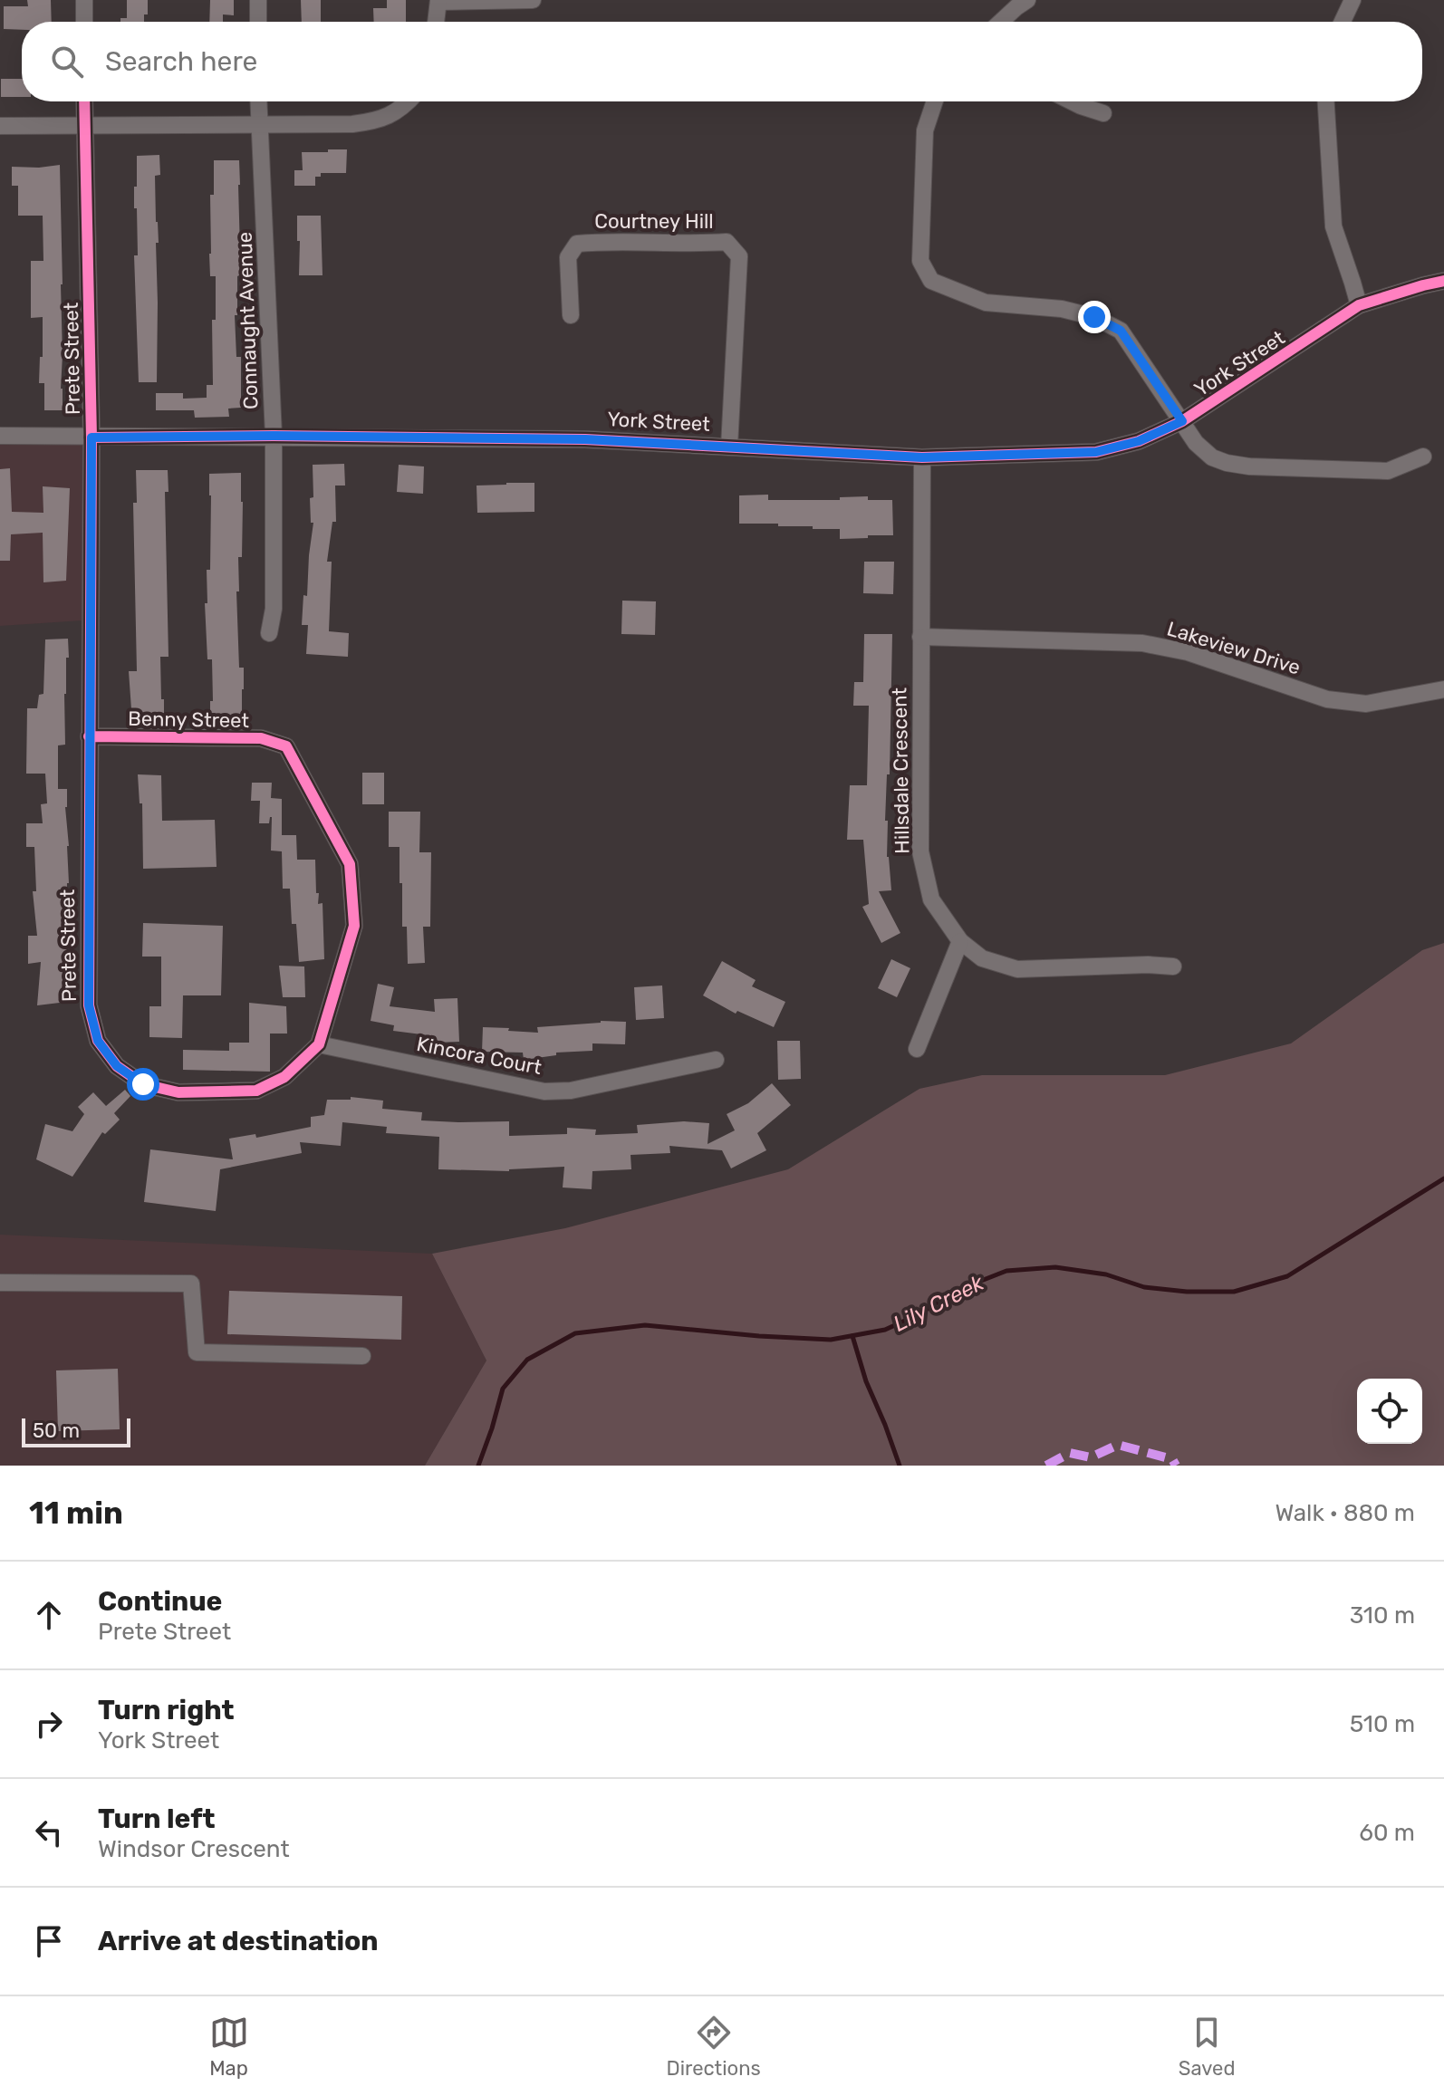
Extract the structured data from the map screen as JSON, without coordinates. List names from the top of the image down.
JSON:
{
  "streets": {
    "street": [
      "Courtney Hill",
      "Connaught Avenue",
      "Prete Street",
      "York Street",
      "Lakeview Drive",
      "Benny Street",
      "Hillsdale Crescent",
      "Kincora Court"
    ]
  },
  "crossings": [
    ["Courtney Hill", "York Street"],
    ["Connaught Avenue", "York Street"],
    ["Prete Street", "York Street"],
    ["Prete Street", "Benny Street"],
    ["Prete Street", "Kincora Court"],
    ["York Street", "Hillsdale Crescent"],
    ["Lakeview Drive", "Hillsdale Crescent"],
    ["Benny Street", "Kincora Court"]
  ],
  "water": ["Lily Creek"],
  "scale_bar": "50 m",
  "page": {
    "search": "Search here",
    "scale": "50 m",
    "heading": ["11 min", "Walk · 880 m"],
    "list": [
      ["Continue", "Prete Street", "310 m"],
      ["Turn right", "York Street", "510 m"],
      ["Turn left", "Windsor Crescent", "60 m"],
      "Arrive at destination"
    ],
    "nav": ["Map", "Directions", "Saved"]
  }
}
